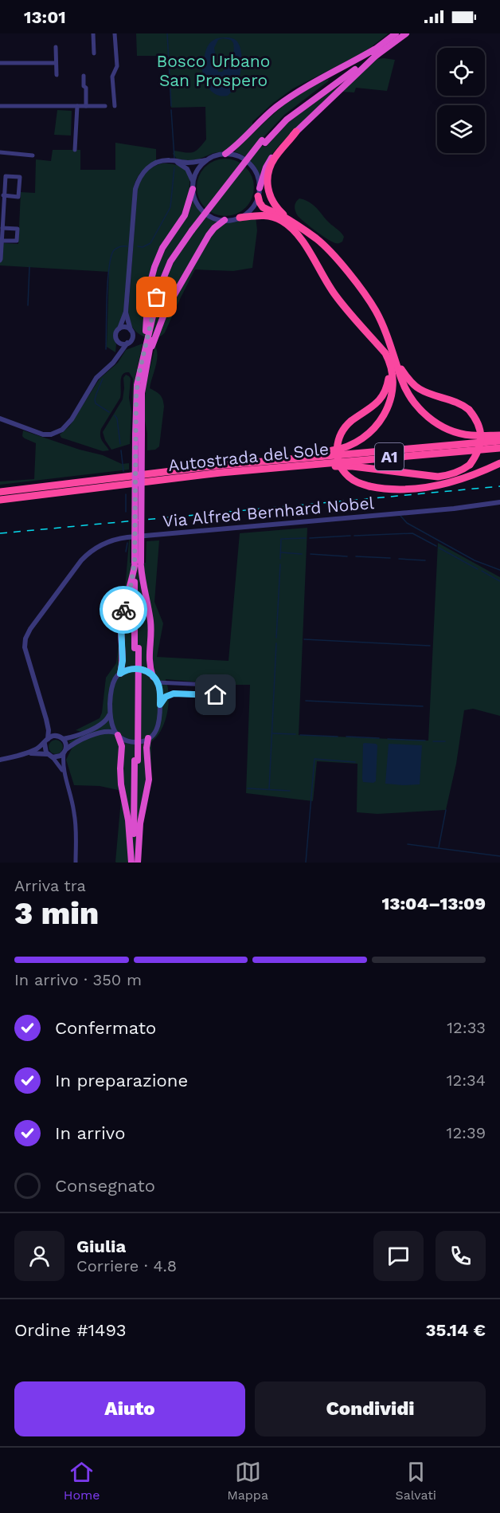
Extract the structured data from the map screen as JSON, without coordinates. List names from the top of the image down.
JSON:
{
  "streets": {
    "highway": ["Autostrada del Sole", "A1"],
    "street": ["Via Alfred Bernhard Nobel"]
  },
  "parks": ["Bosco Urbano San Prospero"],
  "page": {
    "status": "13:01",
    "heading": ["3 min", "Arriva tra", "13:04–13:09"],
    "panel": [
      "Giulia",
      "Corriere · 4.8",
      "Ordine #1493",
      "35.14 €"
    ],
    "bar": "In arrivo · 350 m",
    "list": [
      ["Confermato", "12:33"],
      ["In preparazione", "12:34"],
      ["In arrivo", "12:39"],
      "Consegnato"
    ],
    "buttons": ["Aiuto", "Condividi"],
    "tabs": ["Home", "Mappa", "Salvati"]
  }
}
